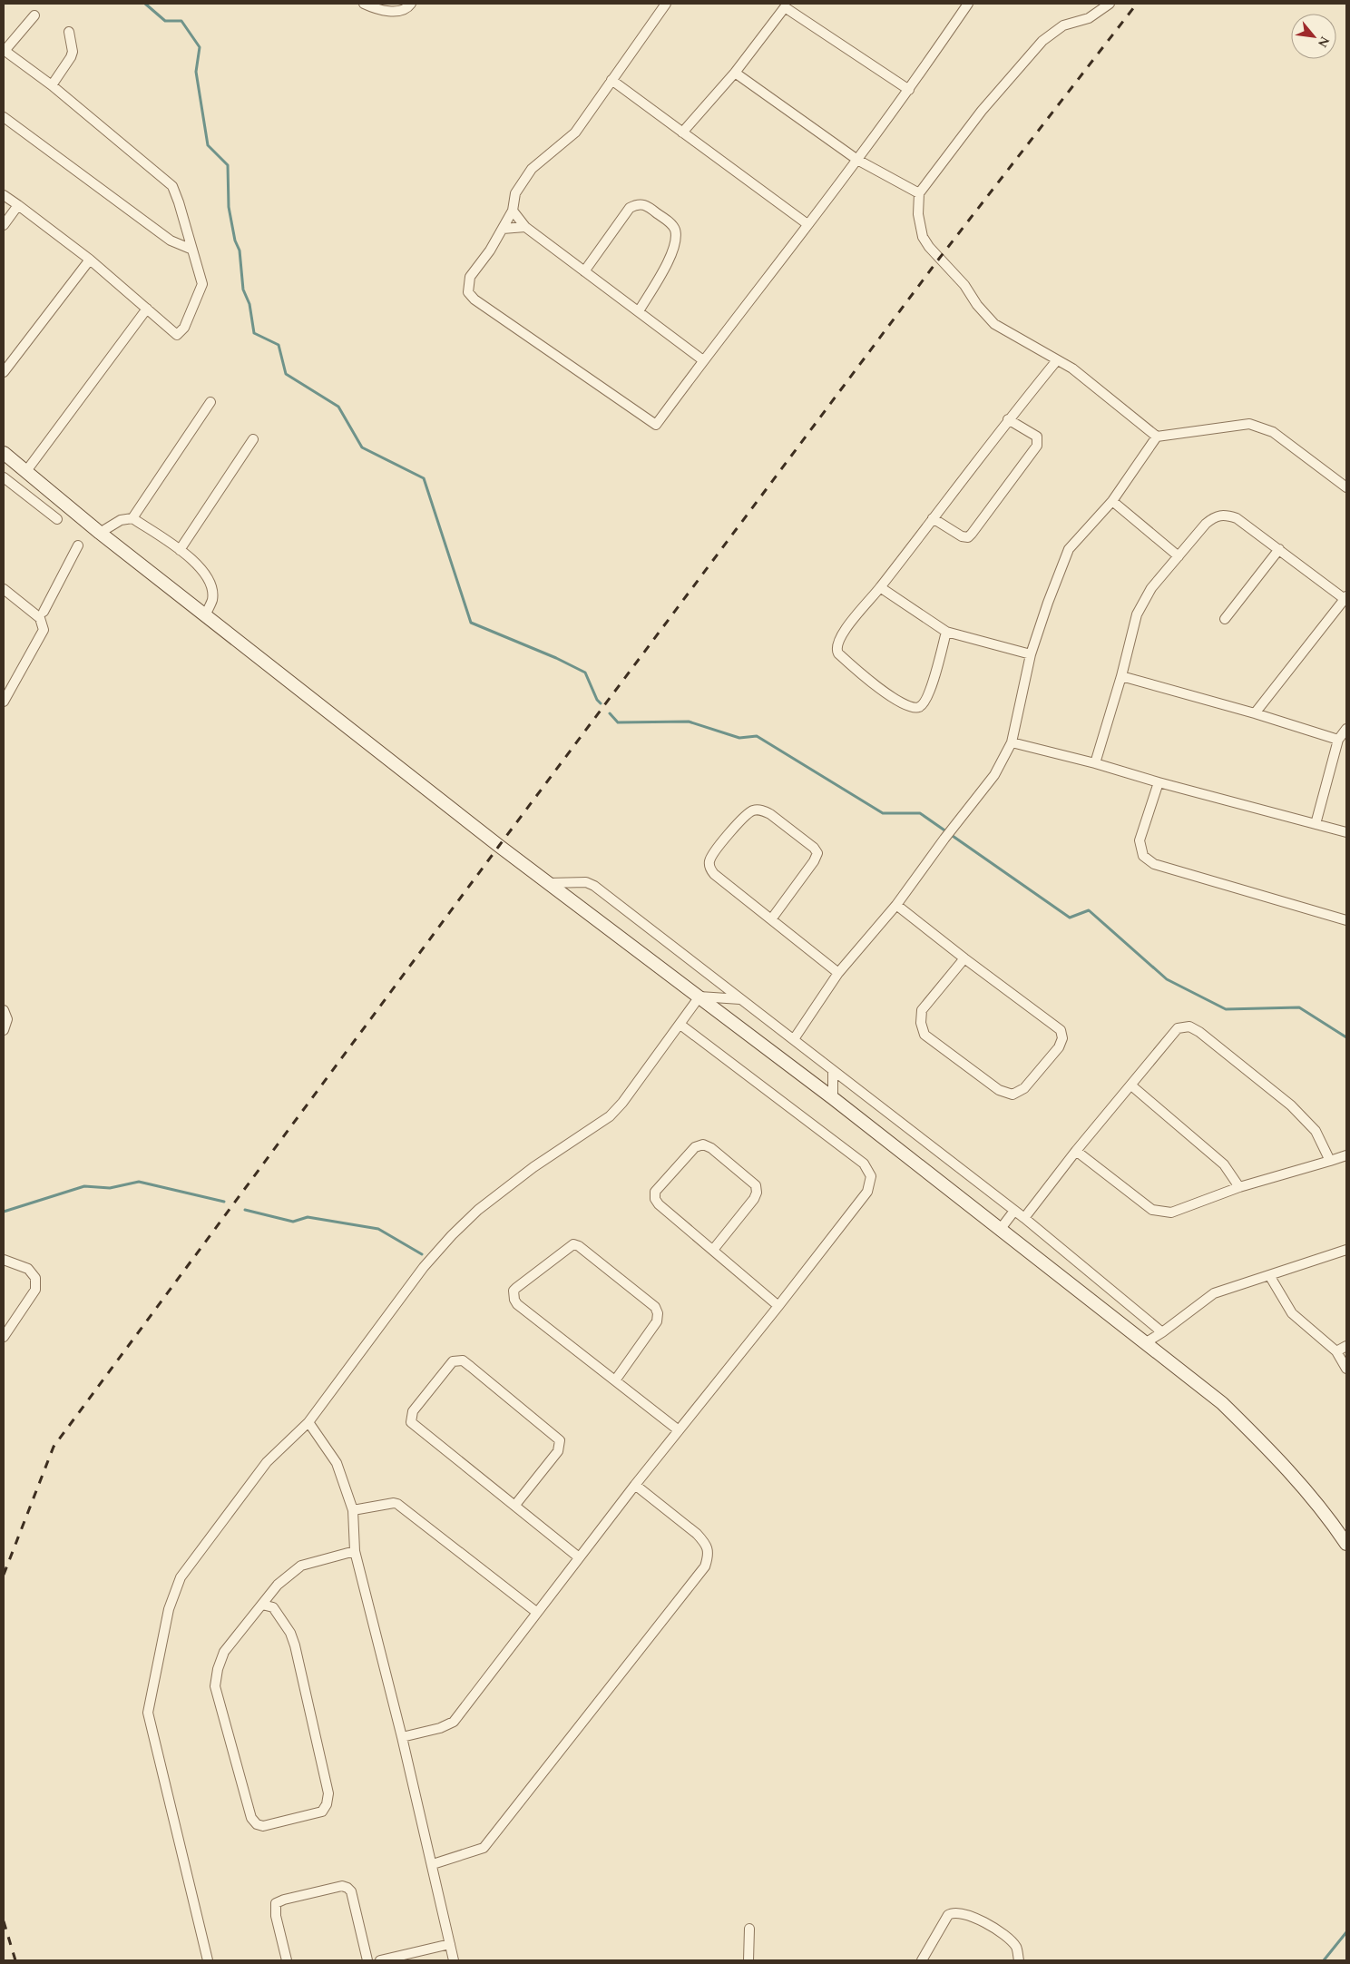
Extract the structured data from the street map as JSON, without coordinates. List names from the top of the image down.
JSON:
{
  "north": "bottom right"
}
